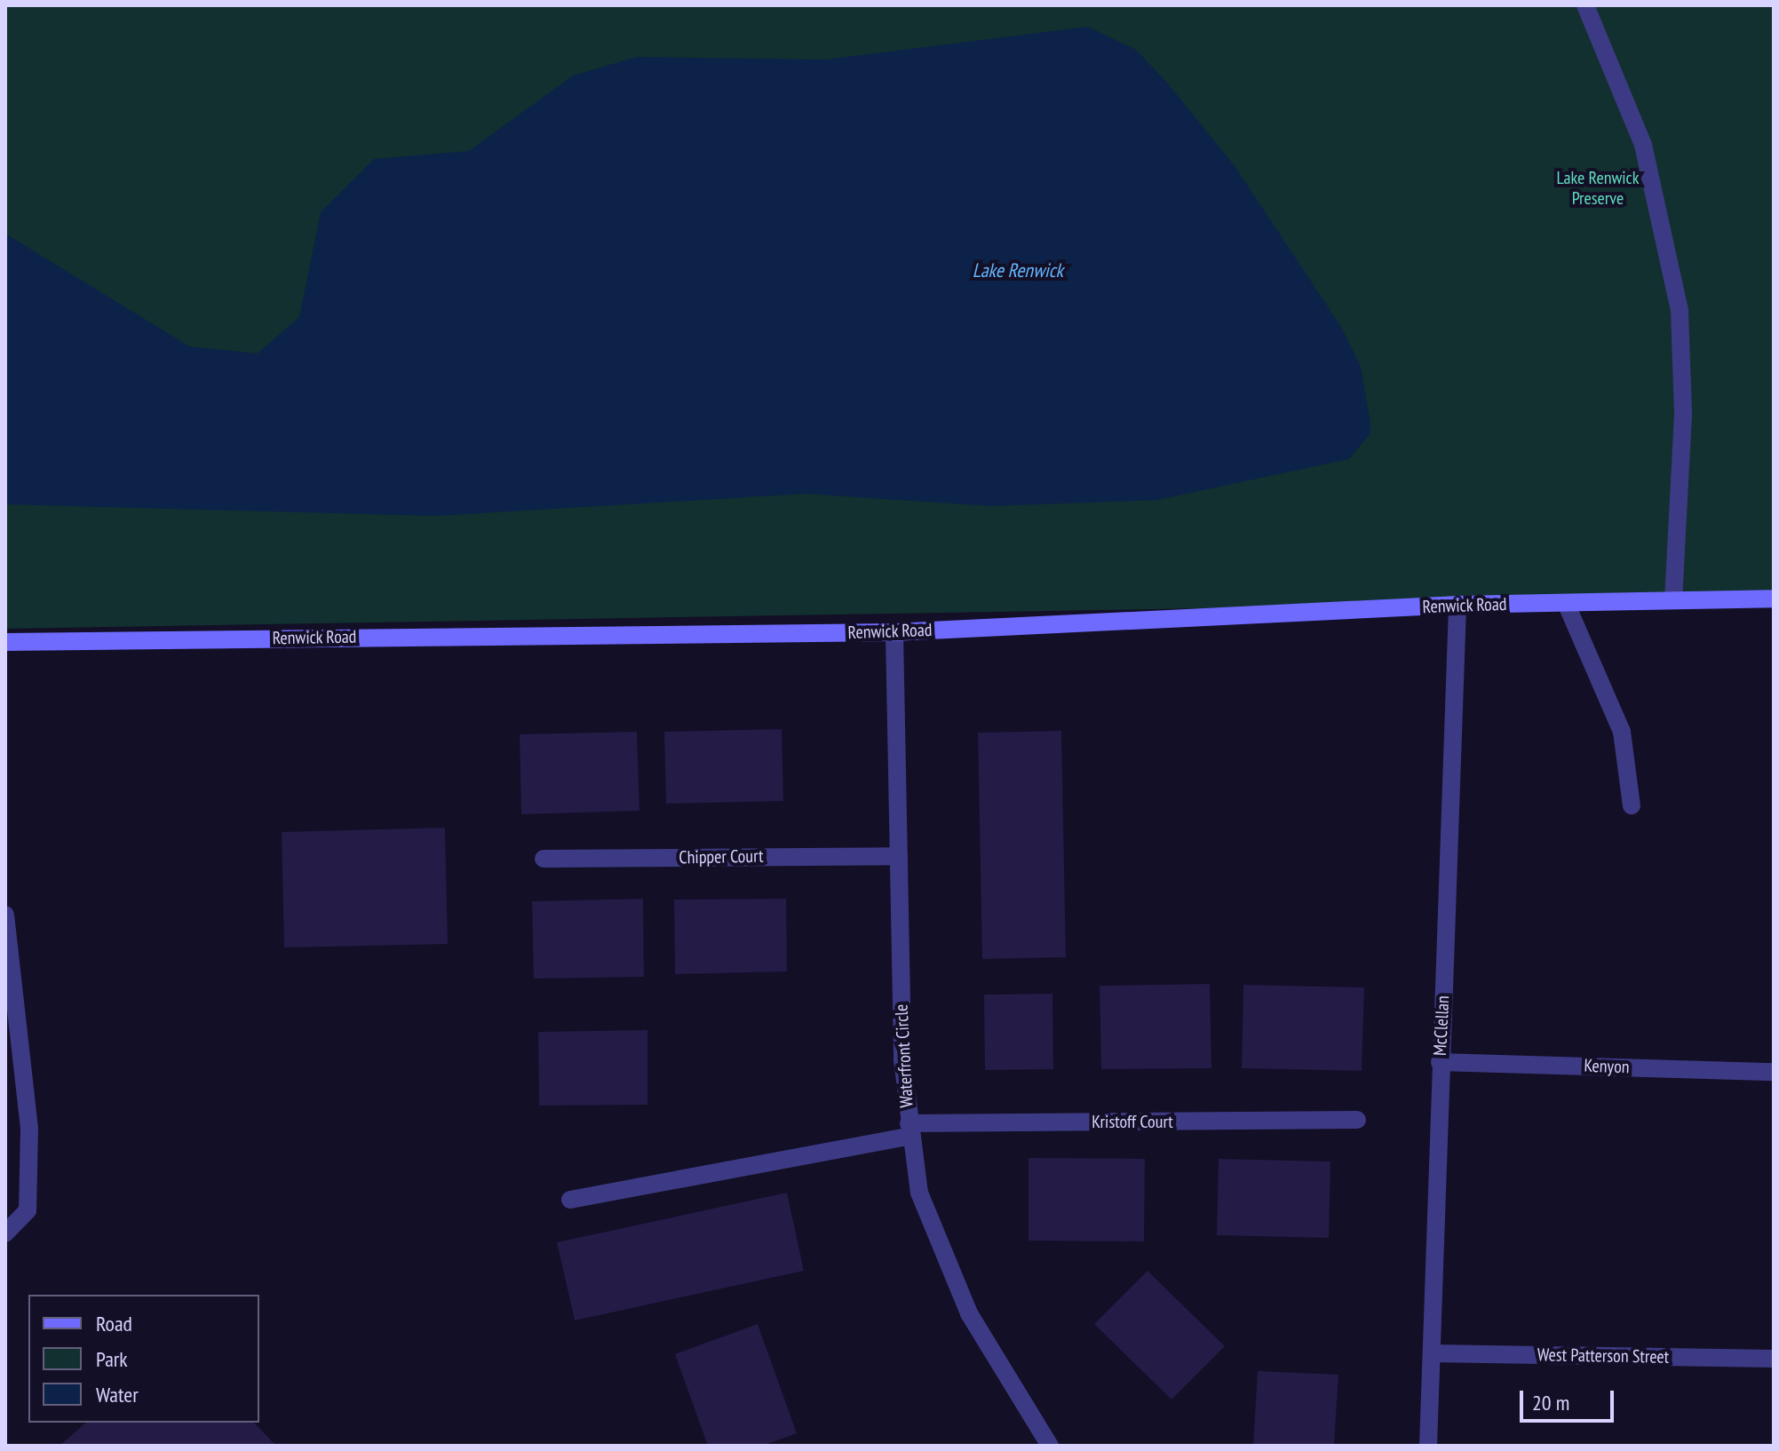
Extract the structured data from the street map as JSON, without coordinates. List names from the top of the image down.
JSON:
{
  "streets": {
    "street": [
      "Renwick Road",
      "Chipper Court",
      "McClellan",
      "Waterfront Circle",
      "Kenyon",
      "Kristoff Court",
      "West Patterson Street"
    ]
  },
  "crossings": [
    ["Renwick Road", "McClellan"],
    ["Renwick Road", "Waterfront Circle"],
    ["Chipper Court", "Waterfront Circle"],
    ["McClellan", "Kenyon"],
    ["McClellan", "West Patterson Street"],
    ["Waterfront Circle", "Kristoff Court"]
  ],
  "water": ["Lake Renwick"],
  "parks": ["Lake Renwick Preserve"],
  "legend": ["Road", "Park", "Water"],
  "scale_bar": "20 m"
}
